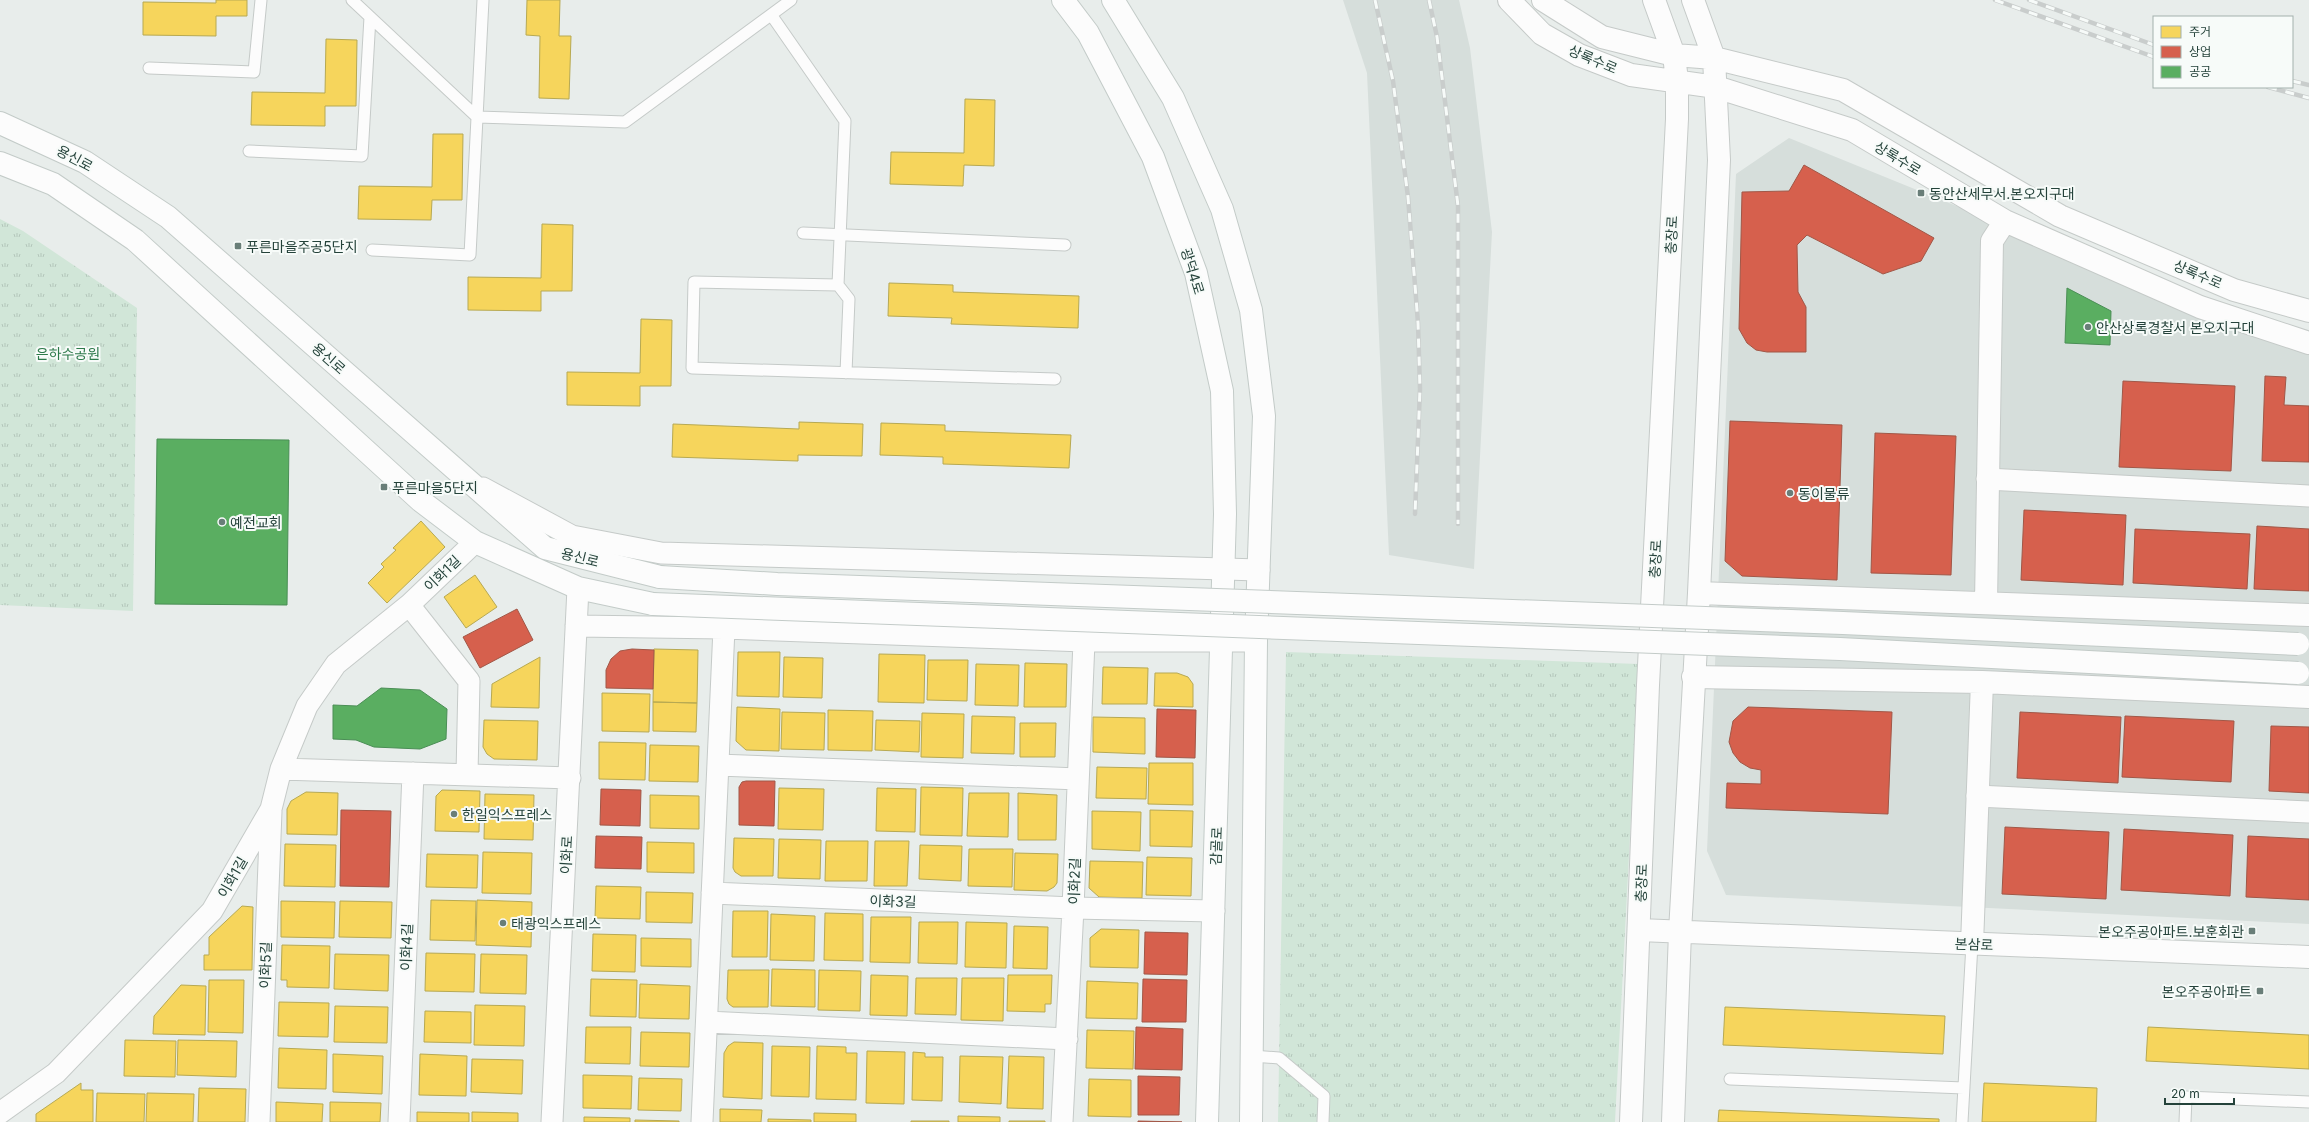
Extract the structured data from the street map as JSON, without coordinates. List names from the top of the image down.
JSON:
{
  "streets": {
    "main road": [
      "상록수로",
      "용신로",
      "충장로",
      "광덕4로",
      "감골로",
      "본삼로"
    ],
    "street": [
      "이화1길",
      "이화로",
      "이화2길",
      "이화3길",
      "이화4길",
      "이화5길"
    ]
  },
  "crossings": [
    ["상록수로", "충장로"],
    ["용신로", "이화1길"],
    ["용신로", "이화로"],
    ["충장로", "본삼로"],
    ["광덕4로", "감골로"],
    ["이화1길", "이화5길"],
    ["감골로", "이화3길"],
    ["이화2길", "이화3길"]
  ],
  "parks": ["은하수공원"],
  "places": {
    "transit": [
      "동안산세무서.본오지구대",
      "푸른마을주공5단지",
      "푸른마을5단지",
      "본오주공아파트.보훈회관",
      "본오주공아파트"
    ],
    "other": [
      "안산상록경찰서 본오지구대",
      "동이물류",
      "예전교회",
      "한일익스프레스",
      "태광익스프레스"
    ]
  },
  "legend": ["주거", "상업", "공공"],
  "scale_bar": "20 m"
}
